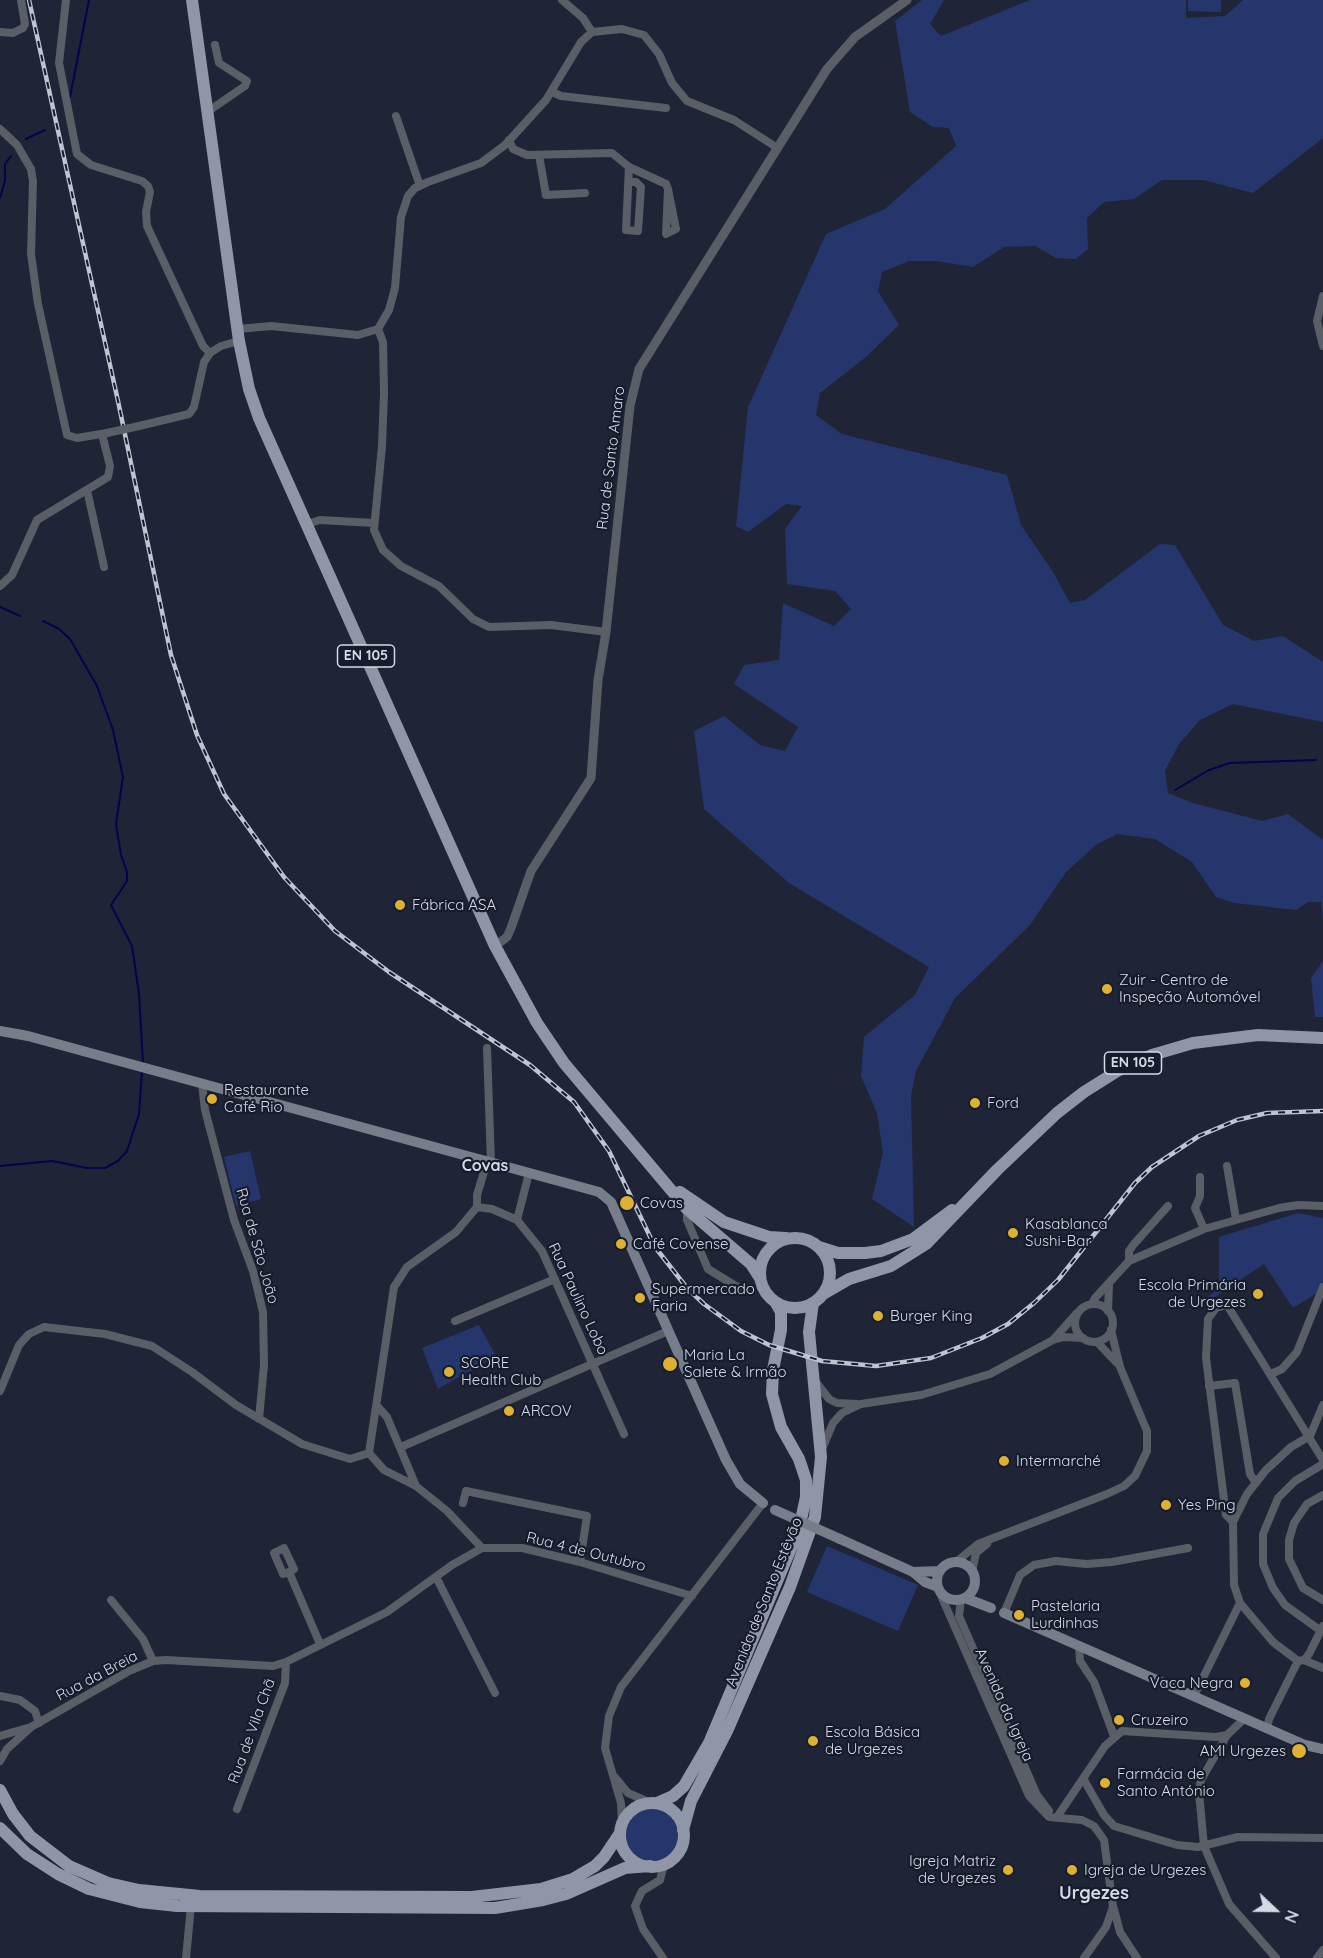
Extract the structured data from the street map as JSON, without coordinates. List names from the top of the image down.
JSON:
{
  "streets": {
    "main road": ["EN 105", "Avenida de Santo Estêvão"],
    "street": [
      "Rua de Santo Amaro",
      "Rua de São João",
      "Rua Paulino Lobo",
      "Rua 4 de Outubro",
      "Rua da Breia",
      "Avenida da Igreja",
      "Rua de Vila Chã"
    ]
  },
  "crossings": [
    ["Rua de Santo Amaro", "EN 105"],
    ["EN 105", "Avenida de Santo Estêvão"],
    ["Rua da Breia", "Rua de Vila Chã"]
  ],
  "districts": ["Covas", "Urgezes"],
  "places": [
    "Fábrica ASA",
    "Zuir - Centro de Inspeção Automóvel",
    "Restaurante Café Rio",
    "Ford",
    "Covas",
    "Kasablanca Sushi-Bar",
    "Café Covense",
    "Escola Primária de Urgezes",
    "Supermercado Faria",
    "Burger King",
    "Maria La Salete & Irmão",
    "SCORE Health Club",
    "ARCOV",
    "Intermarché",
    "Yes Ping",
    "Pastelaria Lurdinhas",
    "Vaca Negra",
    "Cruzeiro",
    "Escola Básica de Urgezes",
    "AMI Urgezes",
    "Farmácia de Santo António",
    "Igreja Matriz de Urgezes",
    "Igreja de Urgezes"
  ],
  "north": "right"
}
